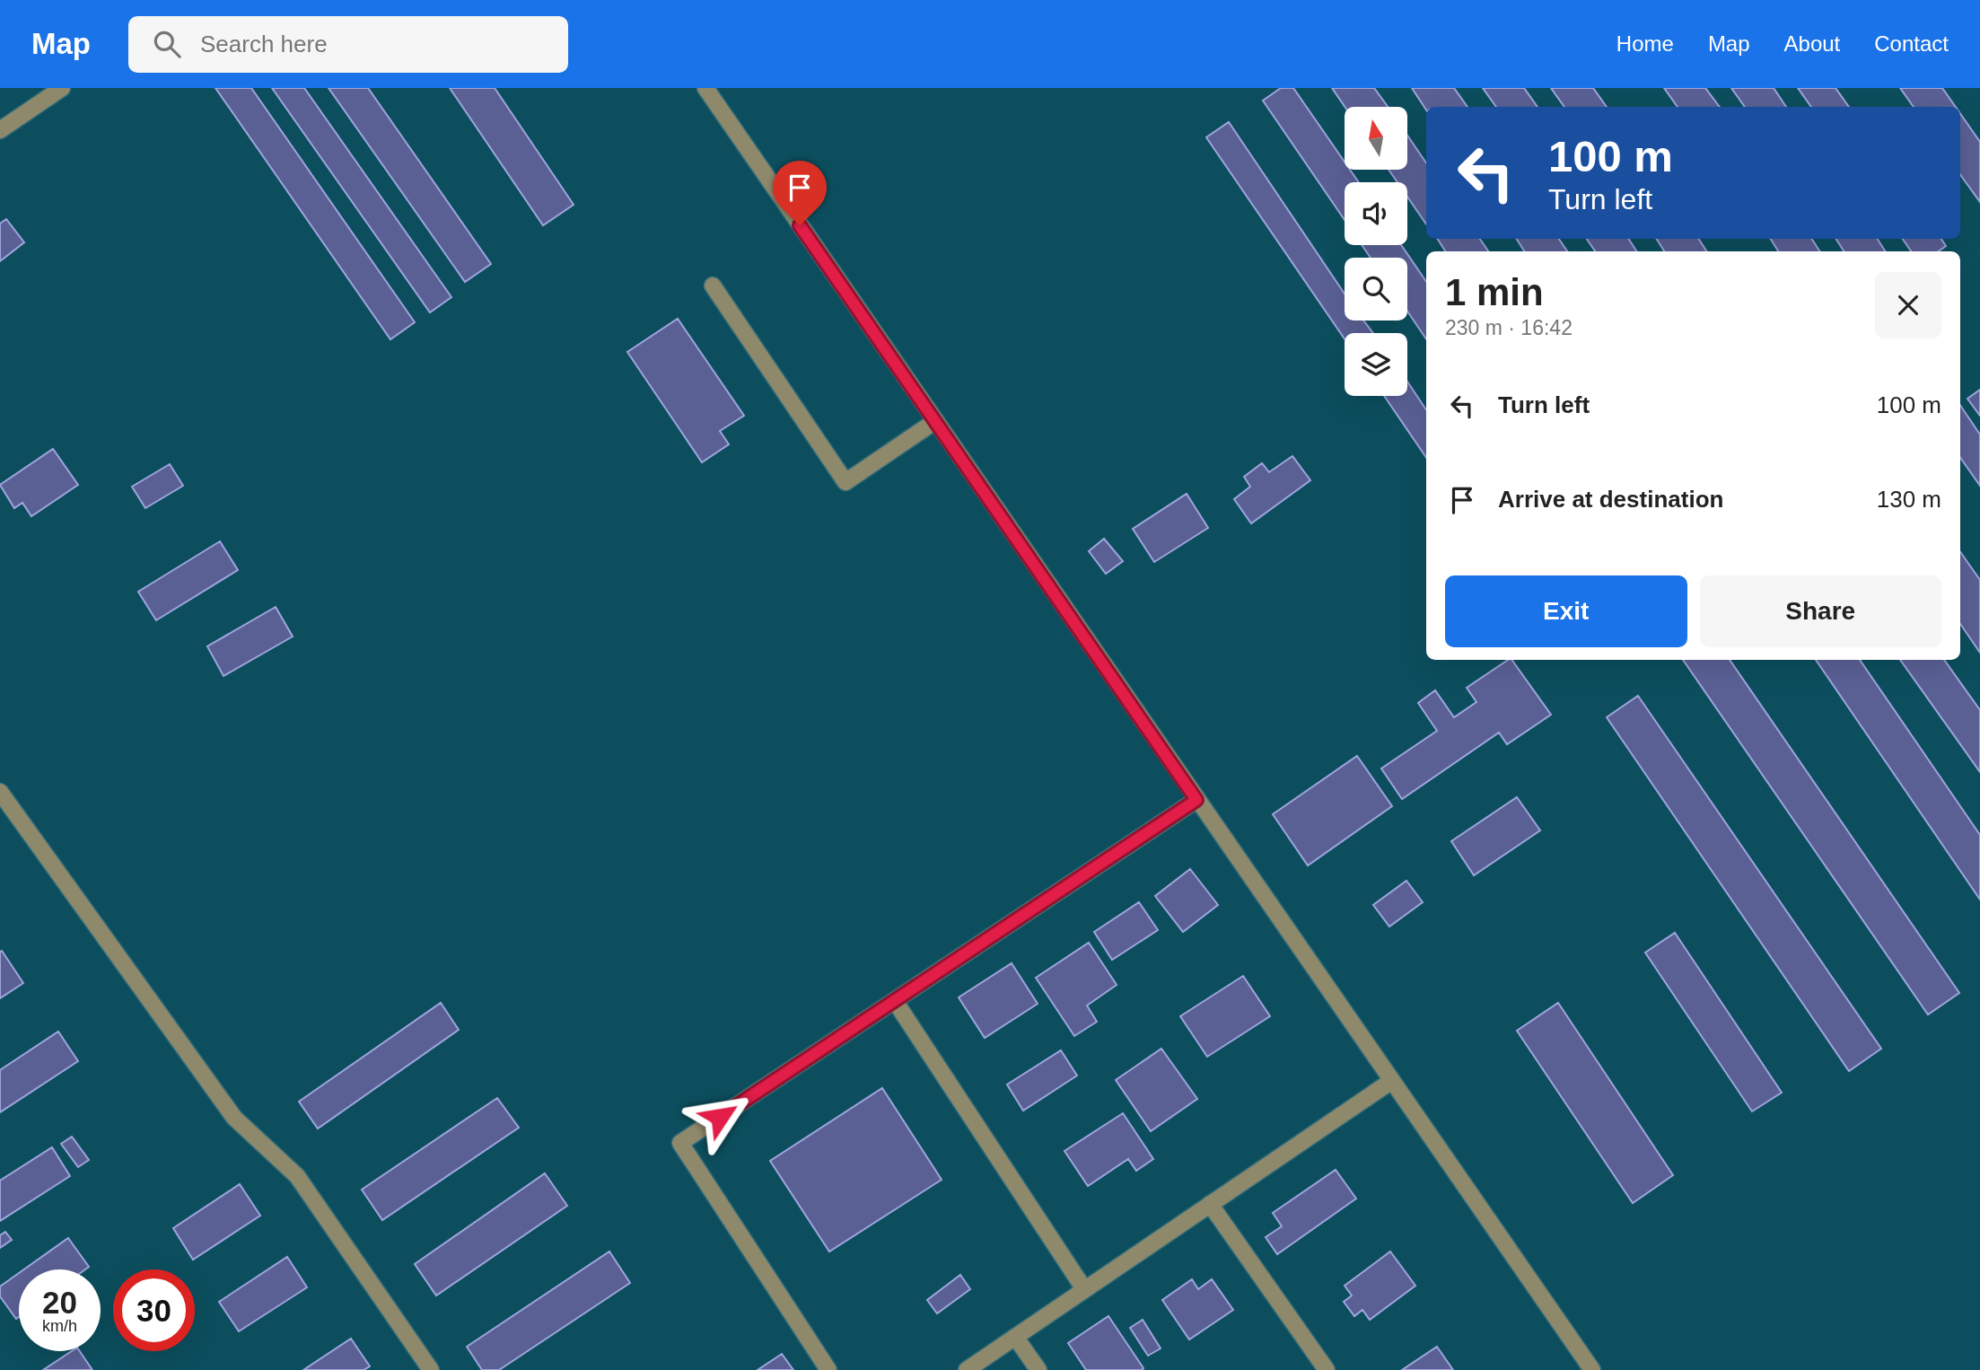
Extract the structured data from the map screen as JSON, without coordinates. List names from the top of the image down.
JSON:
{
  "north": "top",
  "page": {
    "header": "Map",
    "search": "Search here",
    "nav": [
      "Home",
      "Map",
      "About",
      "Contact"
    ],
    "turn": ["100 m", "Turn left"],
    "heading": ["1 min", "230 m · 16:42"],
    "list": [
      {
        "name": "Turn left",
        "value": "100 m"
      },
      {
        "name": "Arrive at destination",
        "value": "130 m"
      }
    ],
    "buttons": ["Exit", "Share"],
    "speed": "20 km/h",
    "limit": "30"
  }
}
